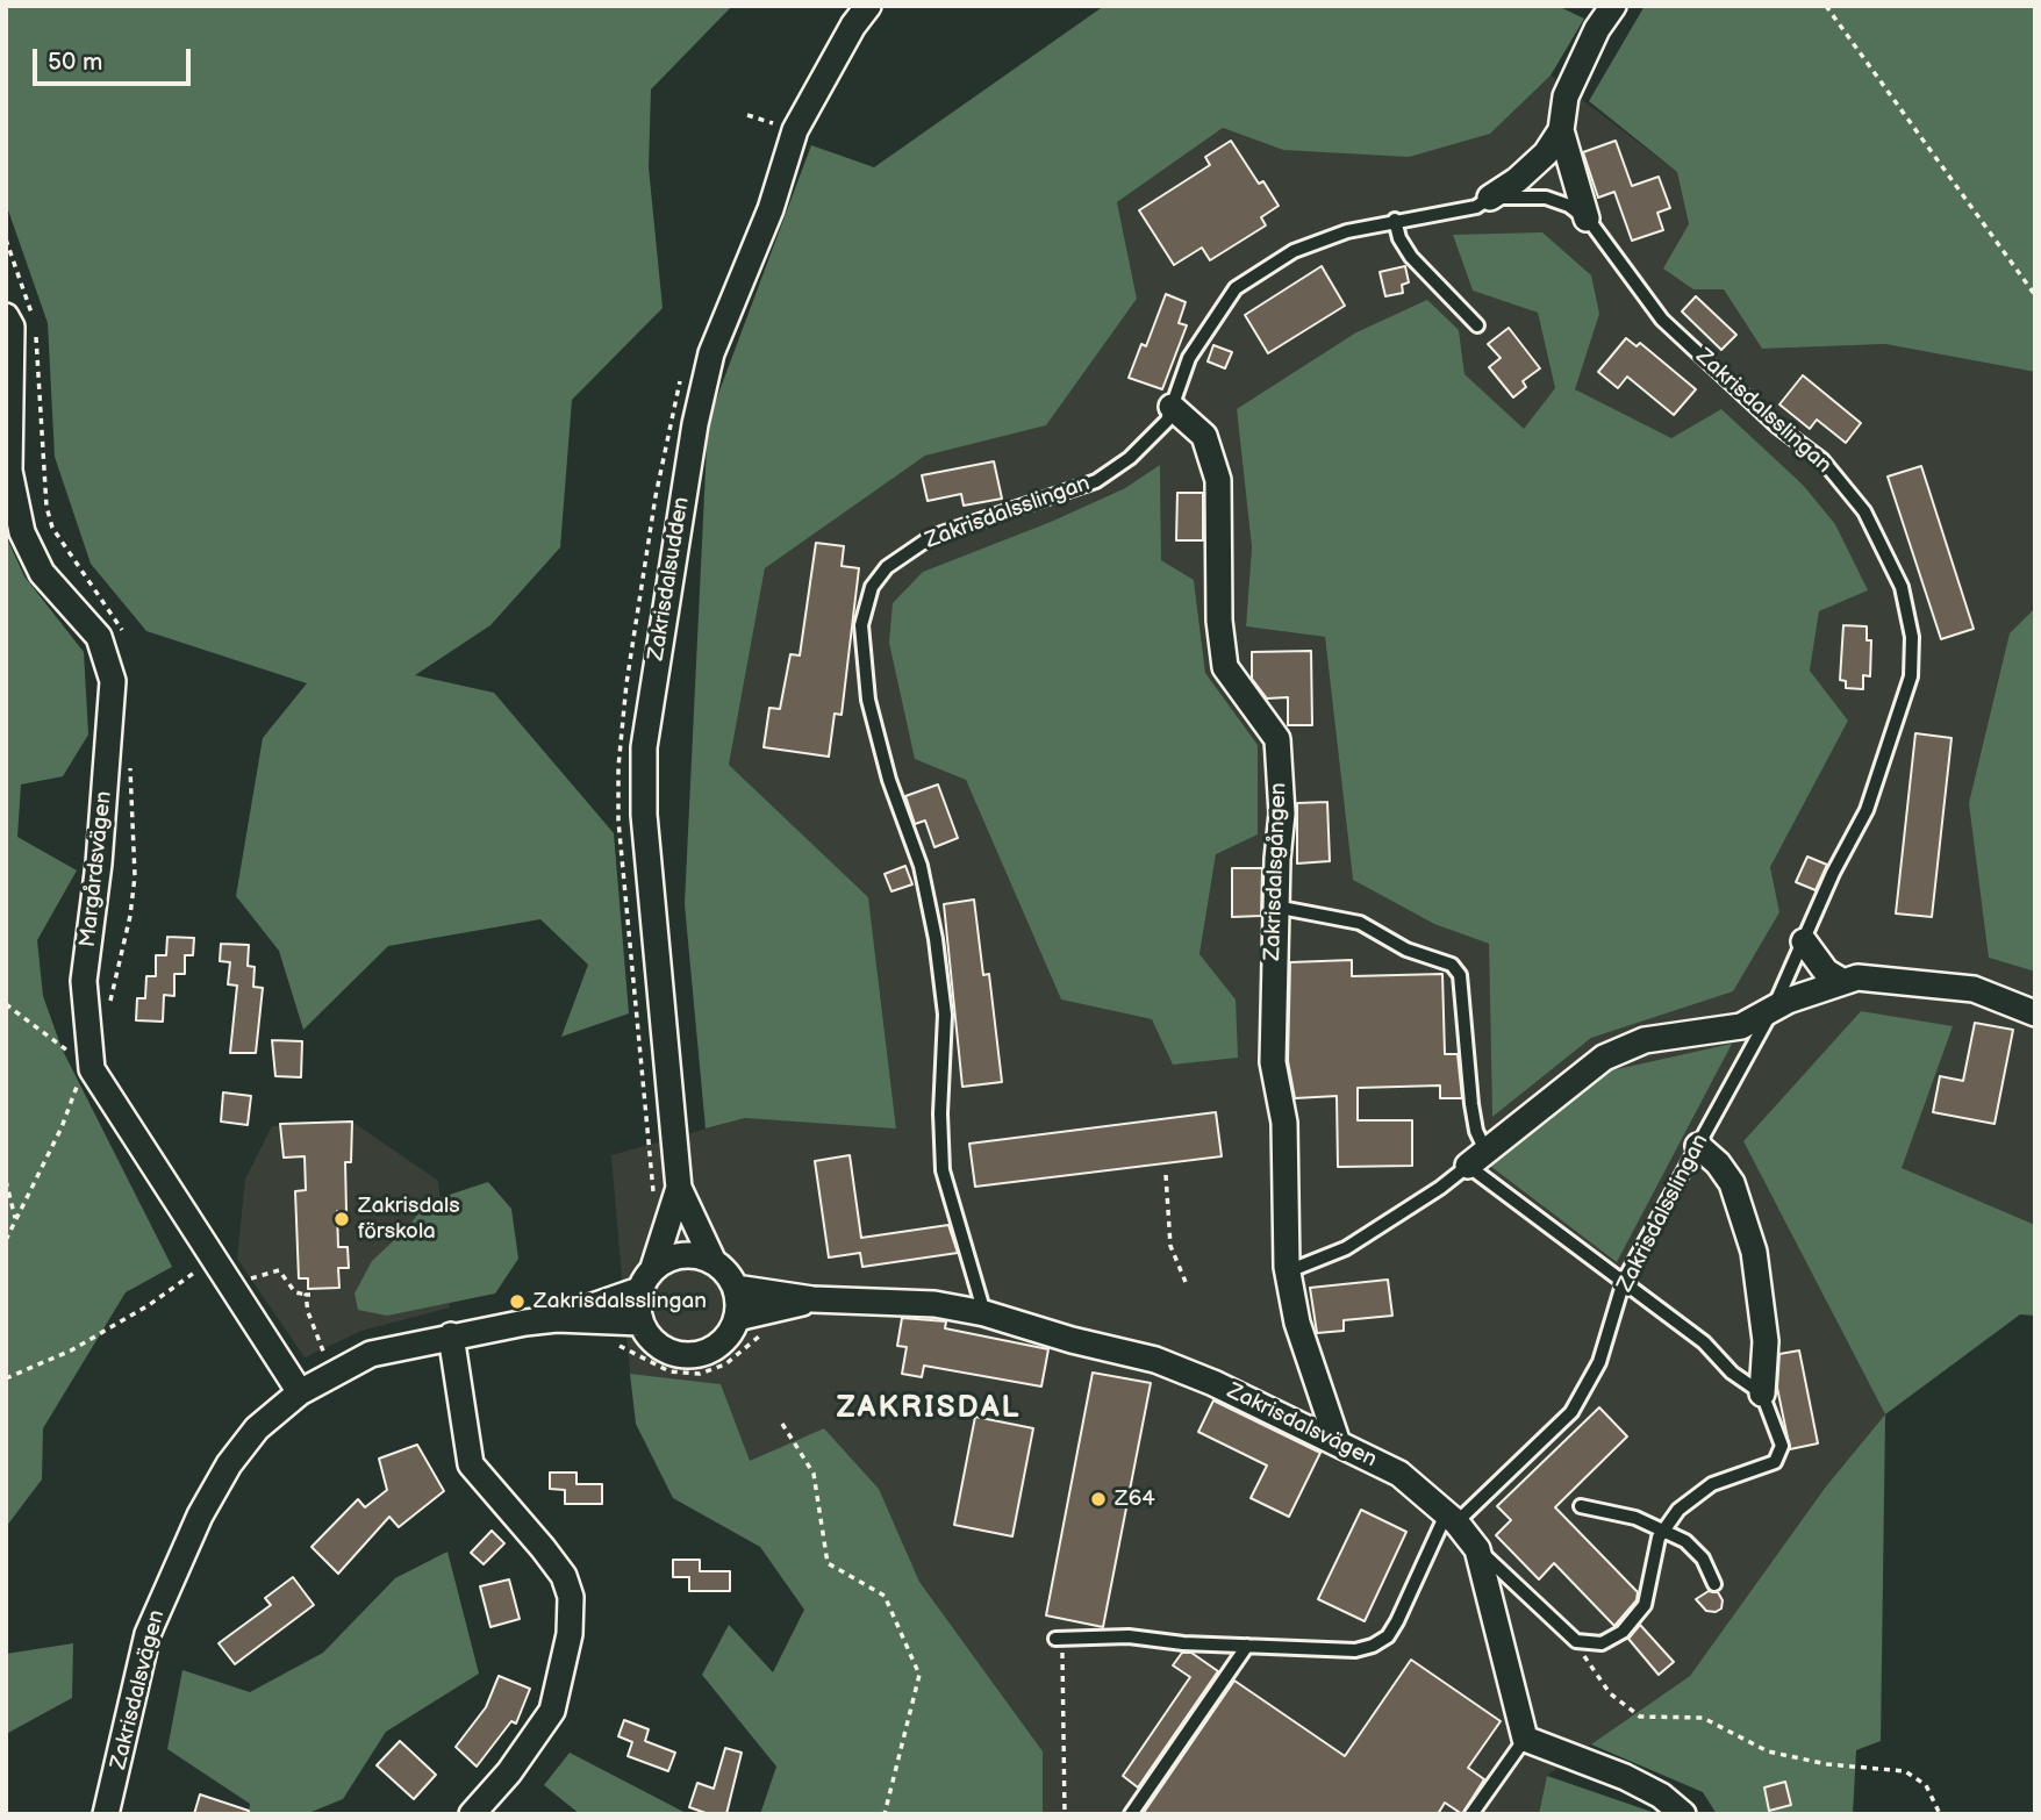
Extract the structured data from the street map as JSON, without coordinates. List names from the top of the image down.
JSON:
{
  "streets": {
    "street": [
      "Zakrisdalsslingan",
      "Zakrisdalsudden",
      "Margårdsvägen",
      "Zakrisdalsgången",
      "Zakrisdalsvägen"
    ]
  },
  "crossings": [
    ["Zakrisdalsslingan", "Zakrisdalsgången"],
    ["Zakrisdalsslingan", "Zakrisdalsvägen"],
    ["Zakrisdalsudden", "Zakrisdalsvägen"],
    ["Margårdsvägen", "Zakrisdalsvägen"],
    ["Zakrisdalsgången", "Zakrisdalsvägen"]
  ],
  "districts": ["ZAKRISDAL"],
  "places": ["Zakrisdals förskola", "Zakrisdalsslingan", "Z64"],
  "scale_bar": "50 m"
}
